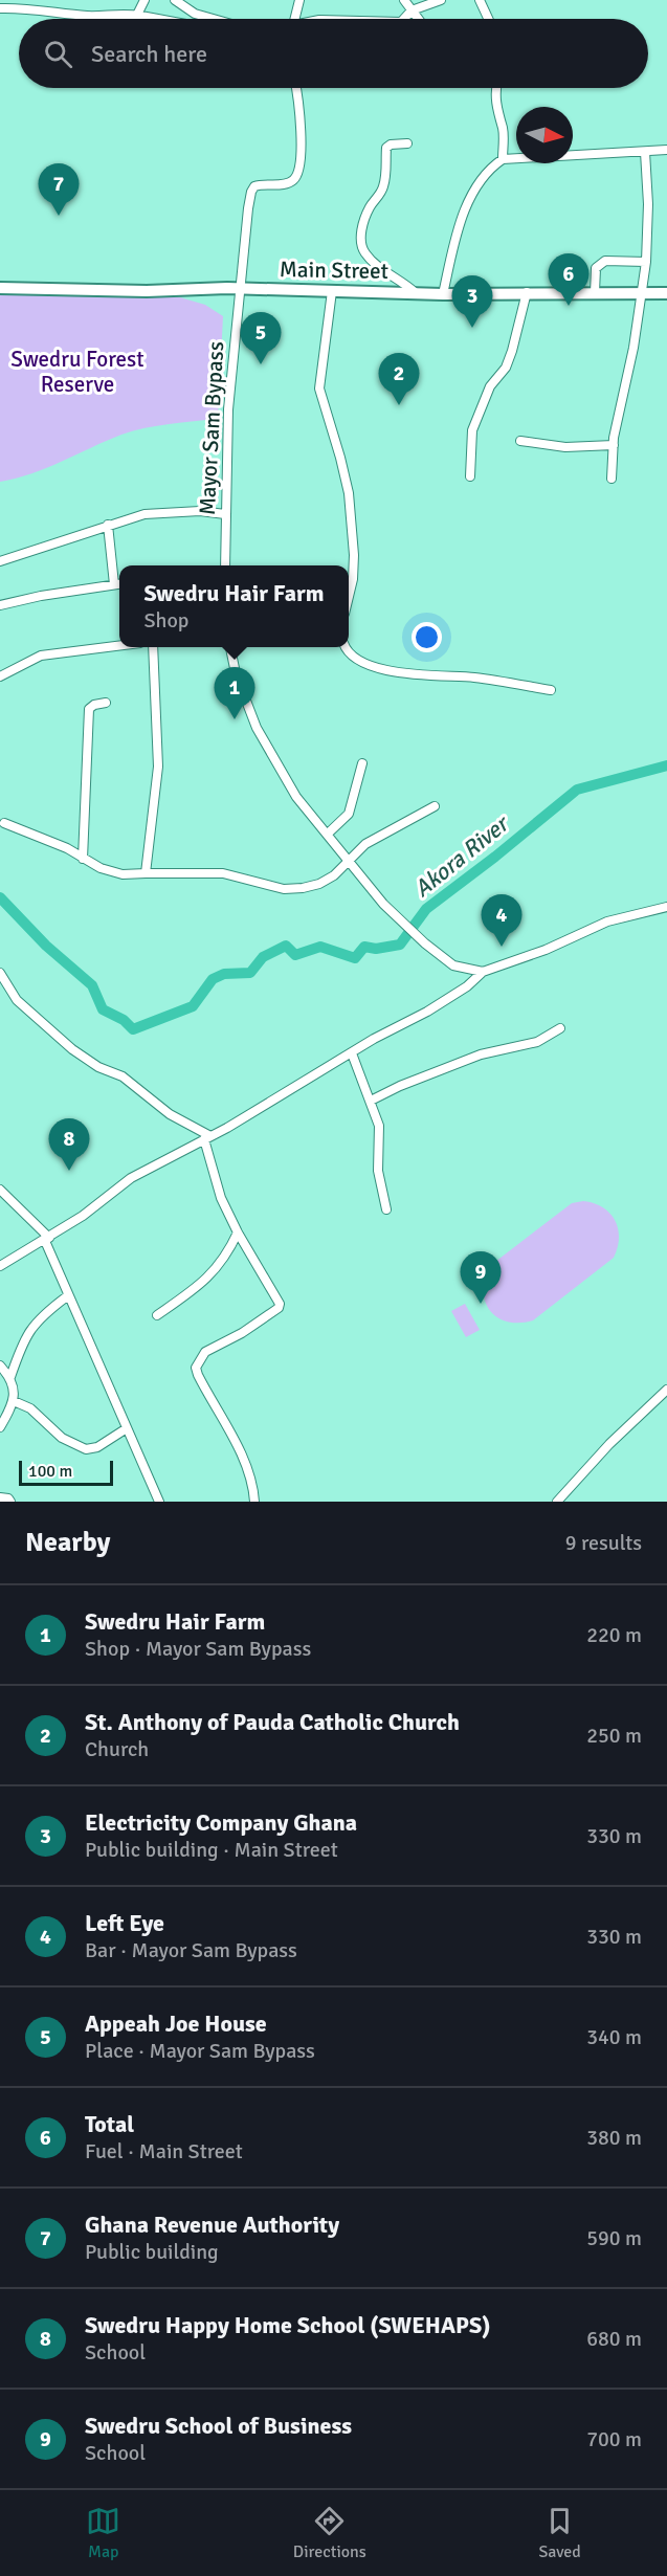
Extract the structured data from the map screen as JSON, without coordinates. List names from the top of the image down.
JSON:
{
  "streets": {
    "main road": ["Main Street"],
    "street": ["Mayor Sam Bypass"]
  },
  "crossings": [
    ["Main Street", "Mayor Sam Bypass"]
  ],
  "water": ["Akora River"],
  "parks": ["Swedru Forest Reserve"],
  "scale_bar": "100 m",
  "north": "right",
  "page": {
    "search": "Search here",
    "pins": [
      "7",
      "6",
      "3",
      "5",
      "2",
      "1",
      "4",
      "8",
      "9"
    ],
    "popup": ["Swedru Hair Farm", "Shop"],
    "scale": "100 m",
    "heading": ["Nearby", "9 results"],
    "list": [
      {
        "mark": "1",
        "name": "Swedru Hair Farm",
        "note": "Shop · Mayor Sam Bypass",
        "value": "220 m"
      },
      {
        "mark": "2",
        "name": "St. Anthony of Pauda Catholic Church",
        "note": "Church",
        "value": "250 m"
      },
      {
        "mark": "3",
        "name": "Electricity Company Ghana",
        "note": "Public building · Main Street",
        "value": "330 m"
      },
      {
        "mark": "4",
        "name": "Left Eye",
        "note": "Bar · Mayor Sam Bypass",
        "value": "330 m"
      },
      {
        "mark": "5",
        "name": "Appeah Joe House",
        "note": "Place · Mayor Sam Bypass",
        "value": "340 m"
      },
      {
        "mark": "6",
        "name": "Total",
        "note": "Fuel · Main Street",
        "value": "380 m"
      },
      {
        "mark": "7",
        "name": "Ghana Revenue Authority",
        "note": "Public building",
        "value": "590 m"
      },
      {
        "mark": "8",
        "name": "Swedru Happy Home School (SWEHAPS)",
        "note": "School",
        "value": "680 m"
      },
      {
        "mark": "9",
        "name": "Swedru School of Business",
        "note": "School",
        "value": "700 m"
      }
    ],
    "nav": ["Map", "Directions", "Saved"]
  }
}
